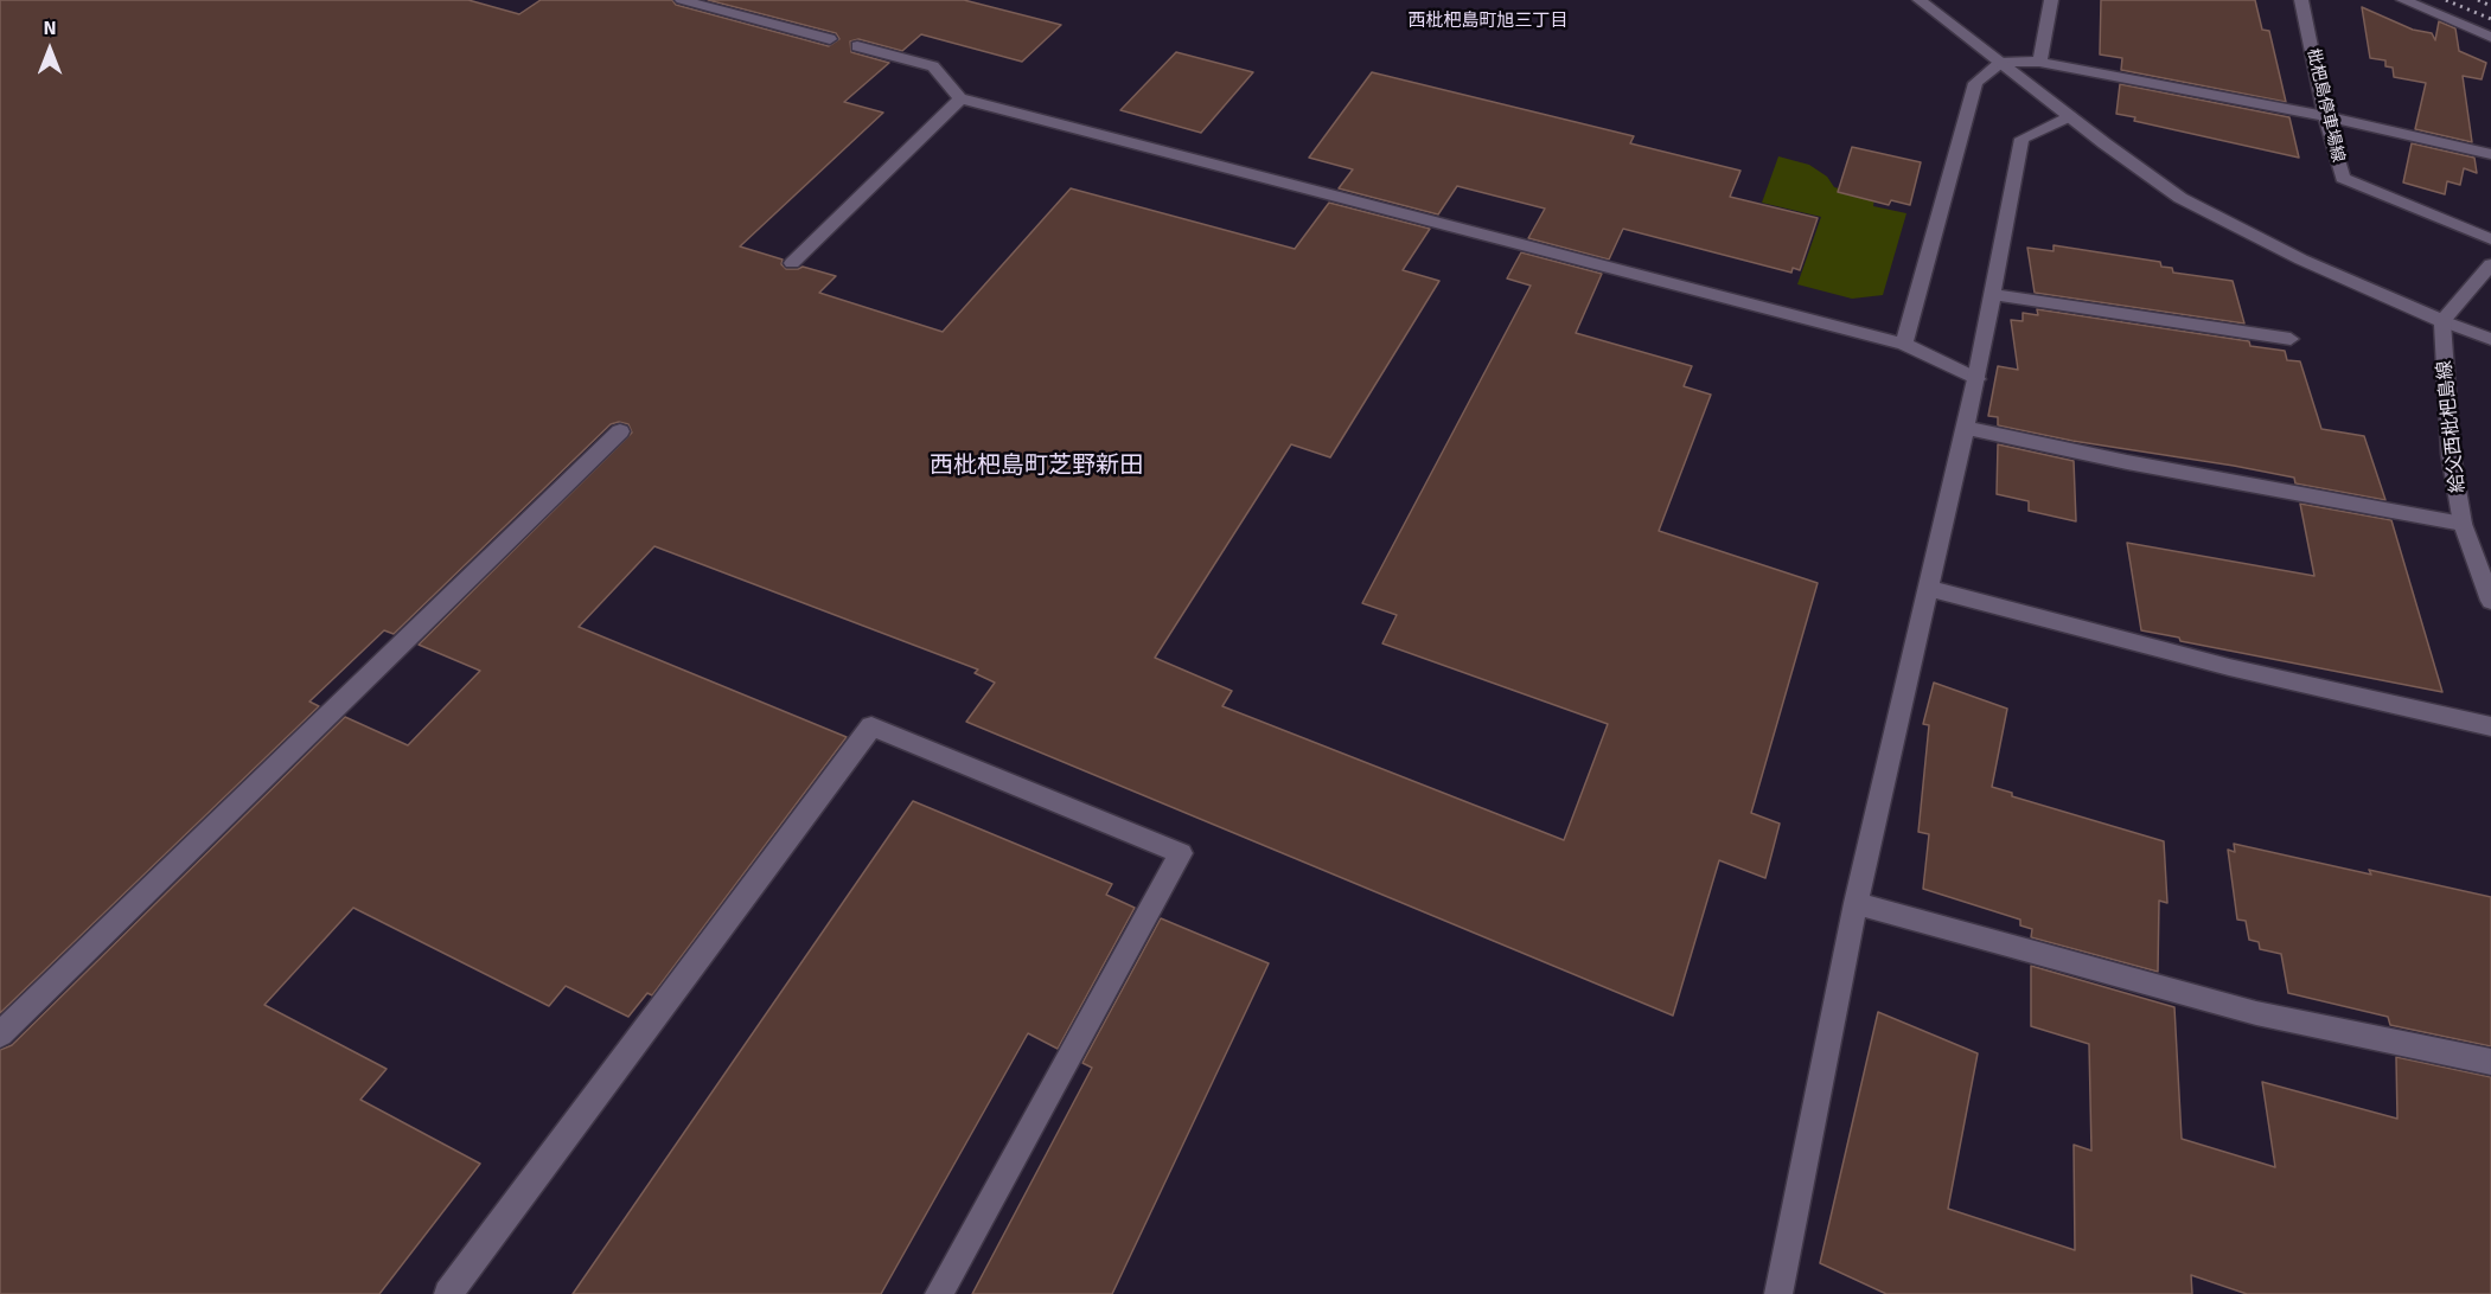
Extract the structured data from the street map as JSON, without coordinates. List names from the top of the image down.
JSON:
{
  "streets": {
    "street": ["枇杷島停車場線", "給父西枇杷島線"]
  },
  "districts": ["西枇杷島町旭三丁目", "西枇杷島町芝野新田"],
  "north": "top"
}
